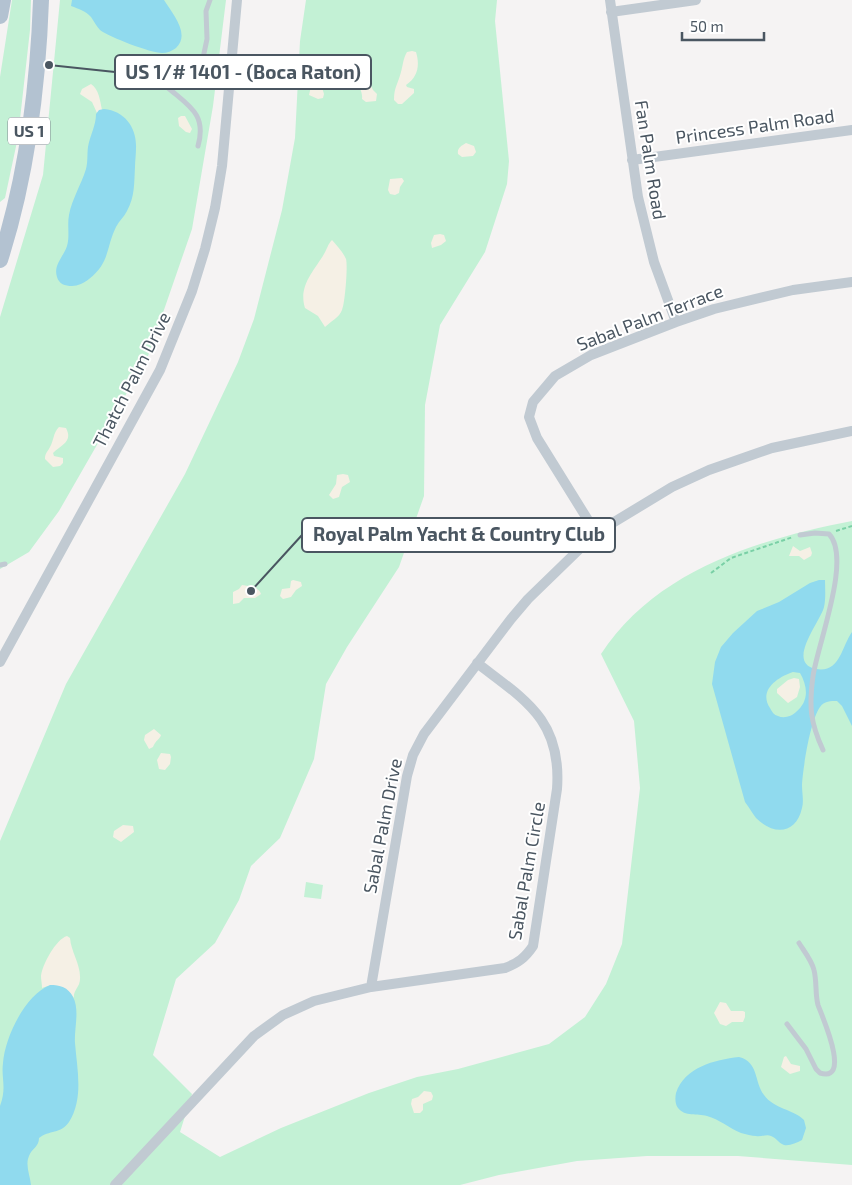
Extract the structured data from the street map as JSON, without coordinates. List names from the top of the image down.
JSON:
{
  "streets": {
    "main road": ["US 1"],
    "street": [
      "Princess Palm Road",
      "Fan Palm Road",
      "Sabal Palm Terrace",
      "Thatch Palm Drive",
      "Sabal Palm Drive",
      "Sabal Palm Circle"
    ]
  },
  "crossings": [
    ["Princess Palm Road", "Fan Palm Road"],
    ["Fan Palm Road", "Sabal Palm Terrace"],
    ["Sabal Palm Terrace", "Sabal Palm Drive"],
    ["Sabal Palm Drive", "Sabal Palm Circle"]
  ],
  "places": ["US 1/# 1401 - (Boca Raton)", "Royal Palm Yacht & Country Club"],
  "scale_bar": "50 m"
}
